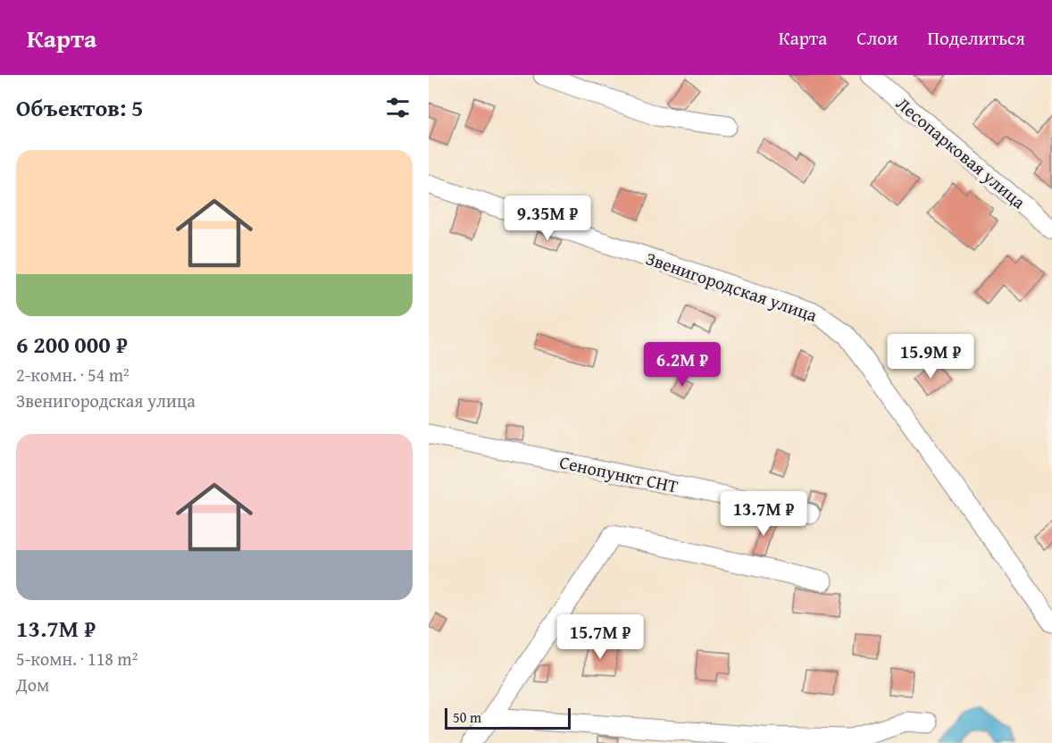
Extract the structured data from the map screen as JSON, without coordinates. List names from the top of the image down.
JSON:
{
  "streets": {
    "street": ["Лесопарковая улица", "Звенигородская улица", "Сенопункт СНТ"]
  },
  "scale_bar": "50 m",
  "page": {
    "header": "Карта",
    "nav": ["Карта", "Слои", "Поделиться"],
    "heading": "Объектов: 5",
    "list": [
      {
        "name": "6 200 000 ₽",
        "note": "2-комн. · 54 m² · Звенигородская улица"
      },
      {
        "name": "13.7M ₽",
        "note": "5-комн. · 118 m² · Дом"
      }
    ],
    "price": [
      "9.35M ₽",
      "15.9M ₽",
      "6.2M ₽",
      "13.7M ₽",
      "15.7M ₽"
    ],
    "scale": "50 m"
  }
}
